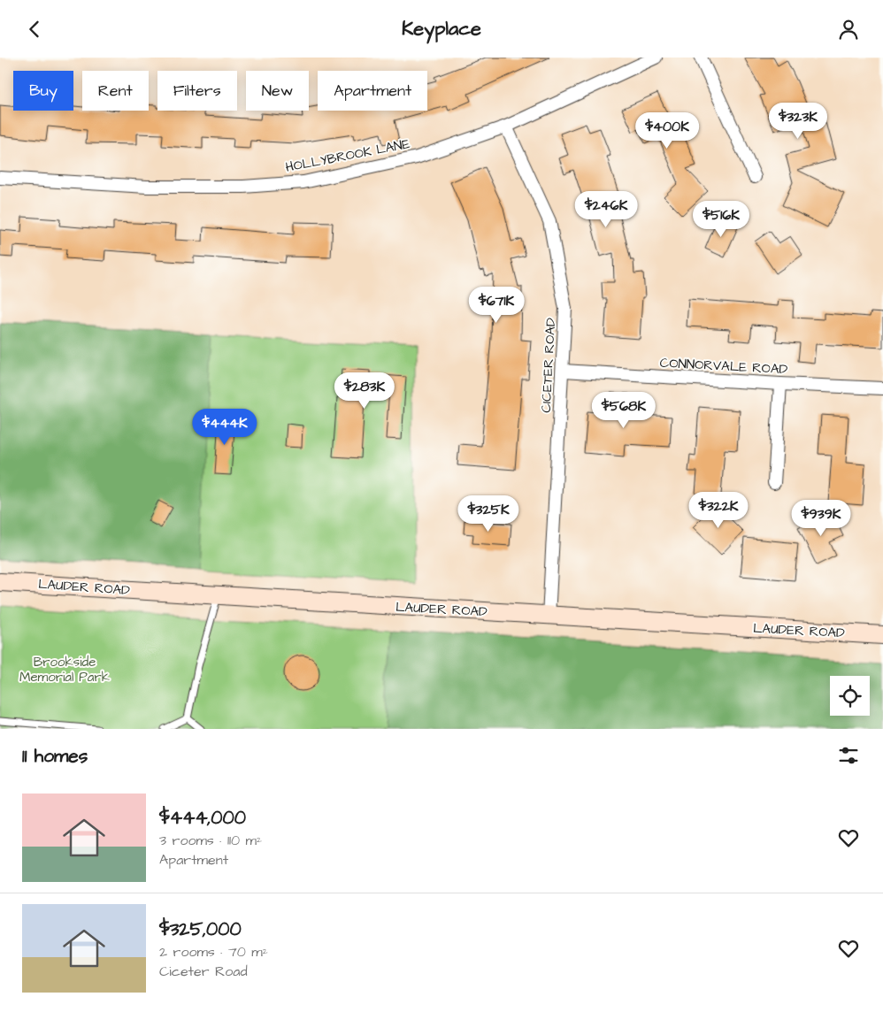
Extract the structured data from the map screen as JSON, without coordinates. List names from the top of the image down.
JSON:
{
  "streets": {
    "main road": ["LAUDER ROAD"],
    "street": ["HOLLYBROOK LANE", "CICETER ROAD", "CONNORVALE ROAD"]
  },
  "crossings": [
    ["HOLLYBROOK LANE", "CICETER ROAD"],
    ["CICETER ROAD", "CONNORVALE ROAD"],
    ["CICETER ROAD", "LAUDER ROAD"]
  ],
  "parks": ["Brookside Memorial Park"],
  "page": {
    "header": "Keyplace",
    "chip": [
      "Buy",
      "Rent",
      "Filters",
      "New",
      "Apartment"
    ],
    "price": [
      "$323K",
      "$400K",
      "$246K",
      "$516K",
      "$671K",
      "$283K",
      "$568K",
      "$444K",
      "$322K",
      "$325K",
      "$939K"
    ],
    "heading": "11 homes",
    "list": [
      {
        "name": "$444,000",
        "note": "3 rooms · 110 m² · Apartment"
      },
      {
        "name": "$325,000",
        "note": "2 rooms · 70 m² · Ciceter Road"
      }
    ]
  }
}
